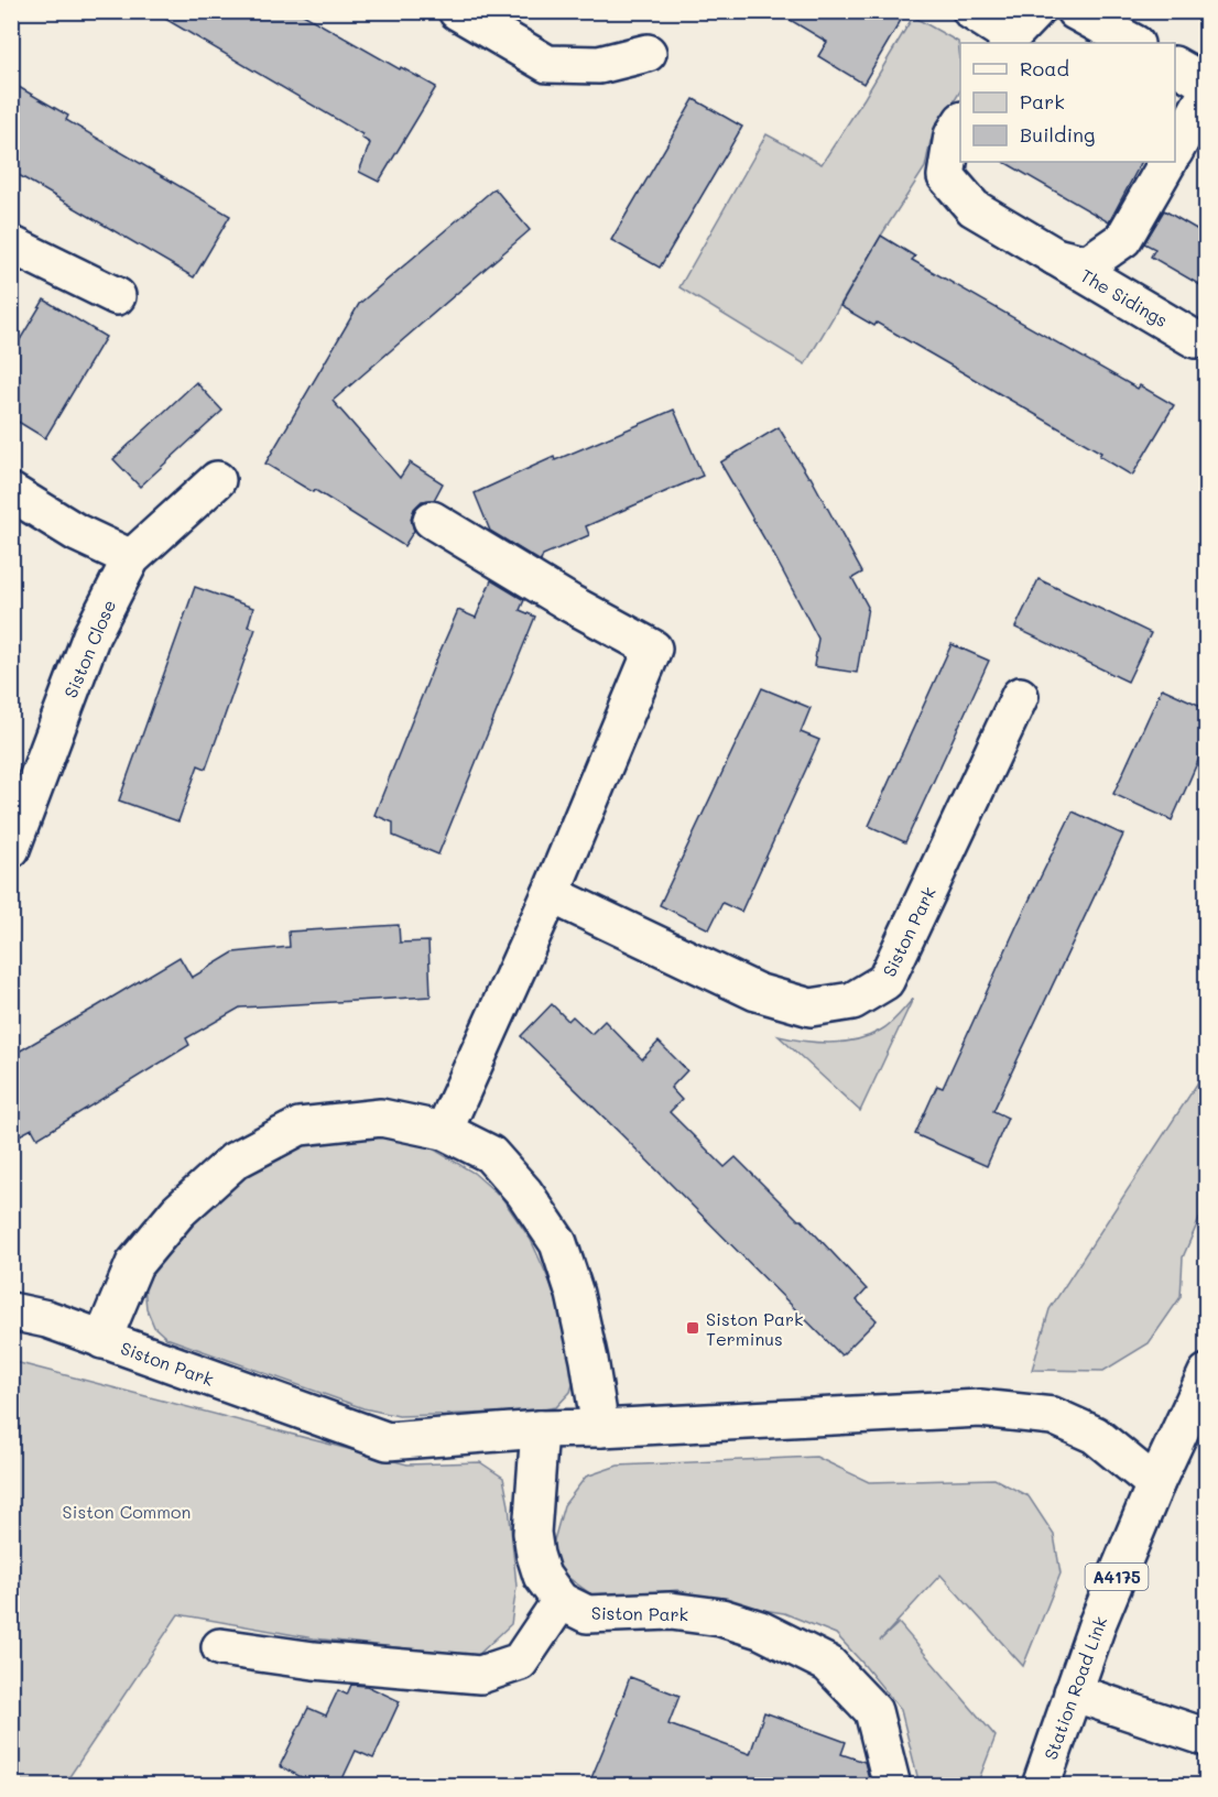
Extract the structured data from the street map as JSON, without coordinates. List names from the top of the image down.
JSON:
{
  "streets": {
    "street": [
      "The Sidings",
      "Siston Close",
      "Siston Park",
      "A4175",
      "Station Road Link"
    ]
  },
  "crossings": [
    ["Siston Park", "Station Road Link"]
  ],
  "parks": ["Siston Common"],
  "places": {
    "transit": ["Siston Park Terminus"]
  },
  "legend": ["Road", "Park", "Building"]
}
